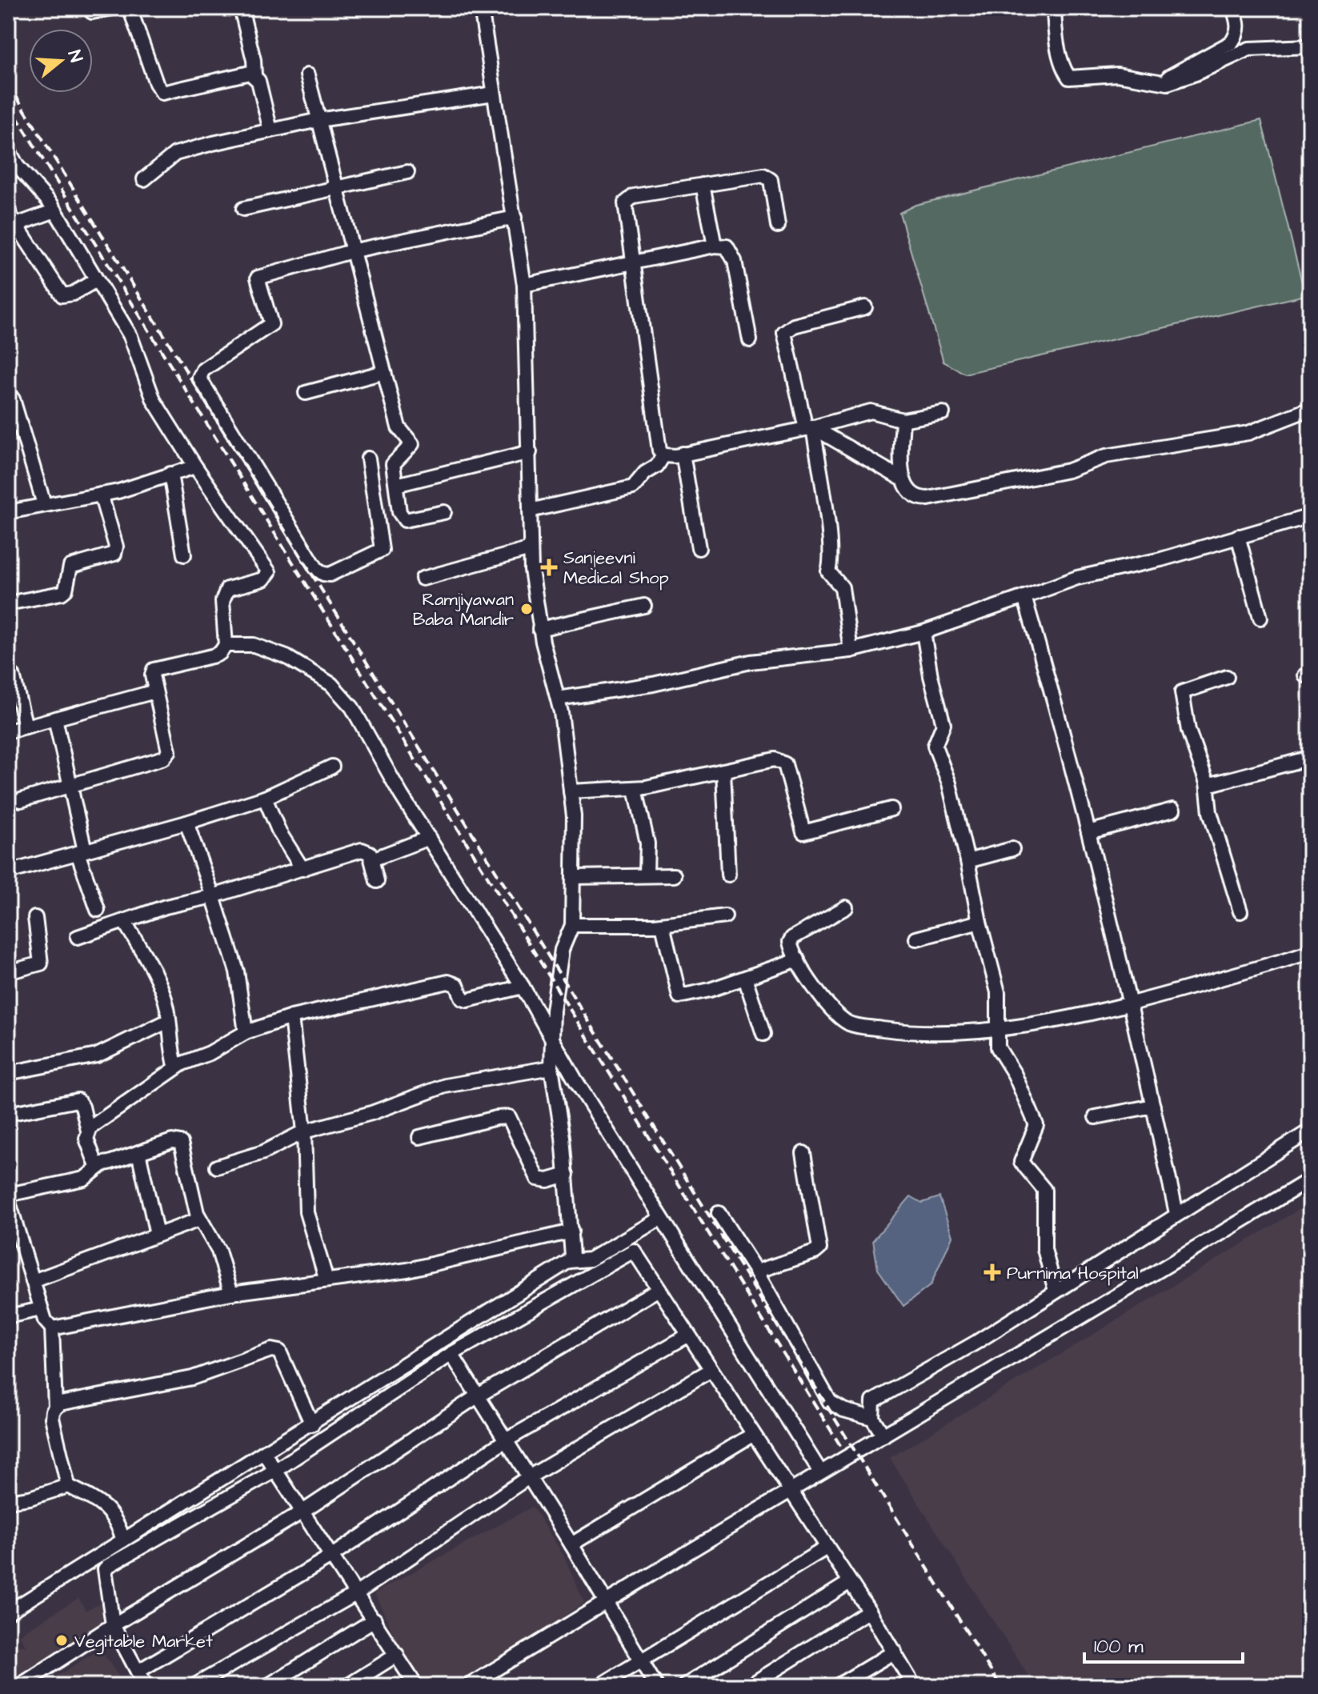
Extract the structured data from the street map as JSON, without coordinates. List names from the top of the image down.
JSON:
{
  "places": {
    "health": ["Sanjeevni Medical Shop", "Purnima Hospital"],
    "other": ["Ramjiyawan Baba Mandir", "Vegitable Market"]
  },
  "scale_bar": "100 m",
  "north": "right"
}
